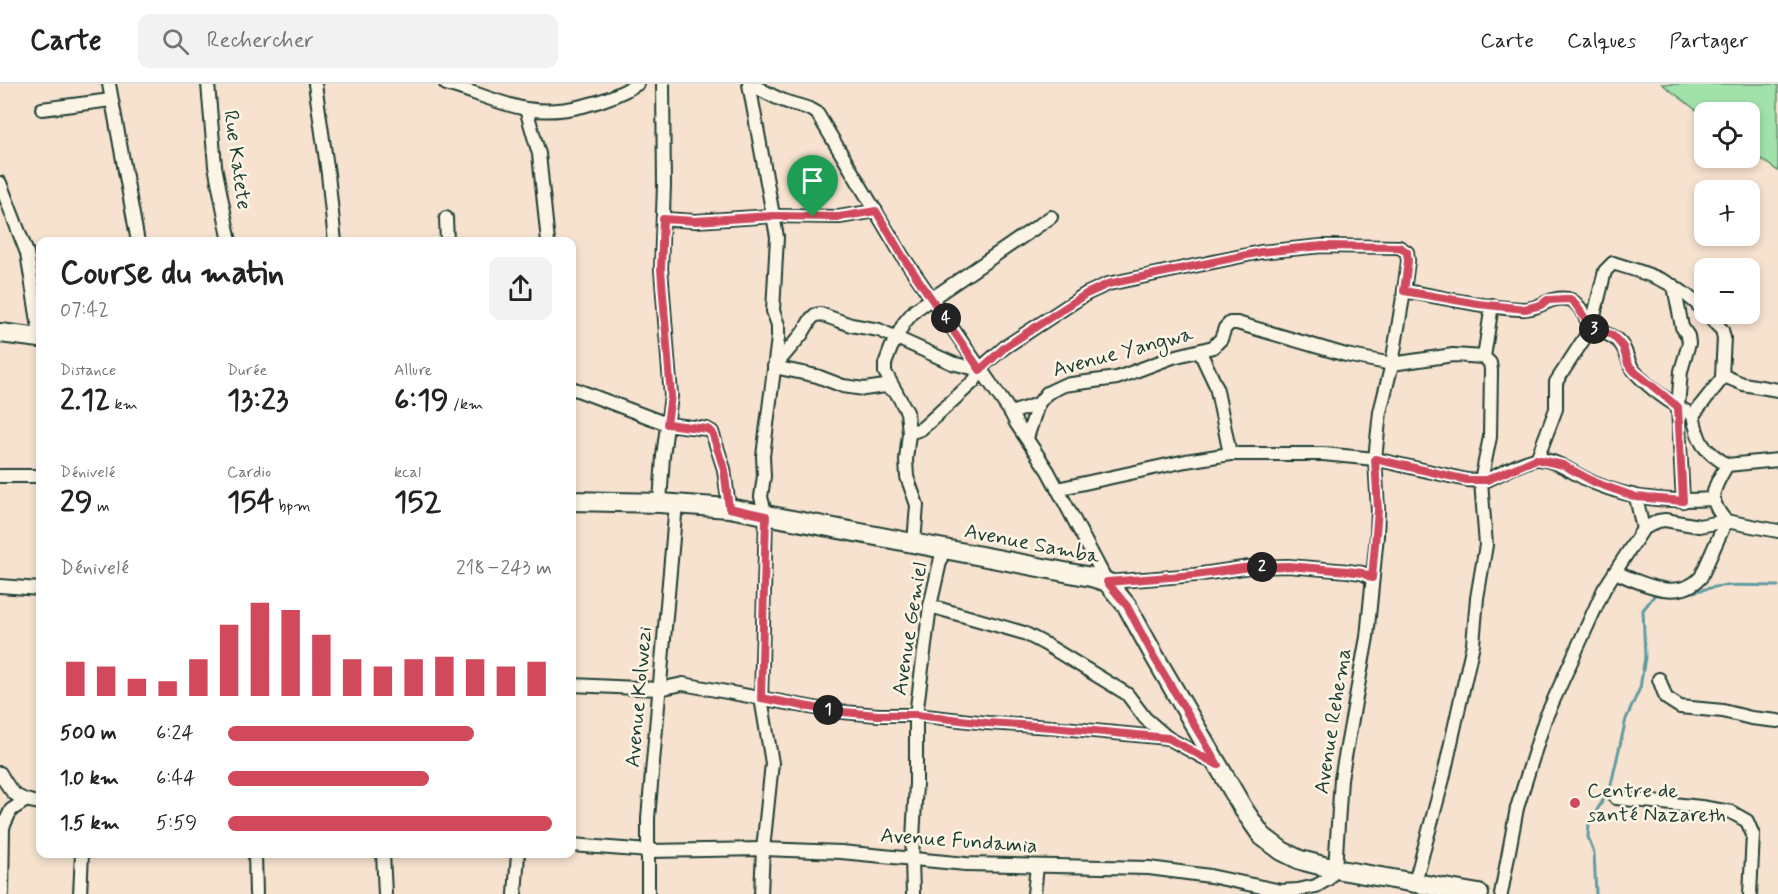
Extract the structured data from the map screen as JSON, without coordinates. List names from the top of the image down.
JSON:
{
  "streets": {
    "street": [
      "Rue Katete",
      "Avenue Yangwa",
      "Avenue Samba",
      "Avenue Gemiel",
      "Avenue Kolwezi",
      "Avenue Rehema",
      "Avenue Fundamia"
    ]
  },
  "crossings": [
    ["Avenue Yangwa", "Avenue Rehema"],
    ["Avenue Samba", "Avenue Gemiel"],
    ["Avenue Samba", "Avenue Kolwezi"],
    ["Avenue Samba", "Avenue Rehema"],
    ["Avenue Samba", "Avenue Fundamia"],
    ["Avenue Gemiel", "Avenue Fundamia"],
    ["Avenue Kolwezi", "Avenue Fundamia"],
    ["Avenue Rehema", "Avenue Fundamia"]
  ],
  "places": ["Centre de santé Nazareth"],
  "page": {
    "header": "Carte",
    "search": "Rechercher",
    "nav": ["Carte", "Calques", "Partager"],
    "map_buttons": ["+", "−"],
    "heading": ["Course du matin", "07:42"],
    "pins": [
      "4",
      "3",
      "2",
      "1"
    ],
    "stats": [
      ["Distance", "2.12 km"],
      ["Durée", "13:23"],
      ["Allure", "6:19 /km"],
      ["Dénivelé", "29 m"],
      ["Cardio", "154 bpm"],
      ["kcal", "152"]
    ],
    "chart": ["Dénivelé", "218–243 m"],
    "list": [
      {
        "name": "500 m",
        "note": "6:24"
      },
      {
        "name": "1.0 km",
        "note": "6:44"
      },
      {
        "name": "1.5 km",
        "note": "5:59"
      }
    ]
  }
}
